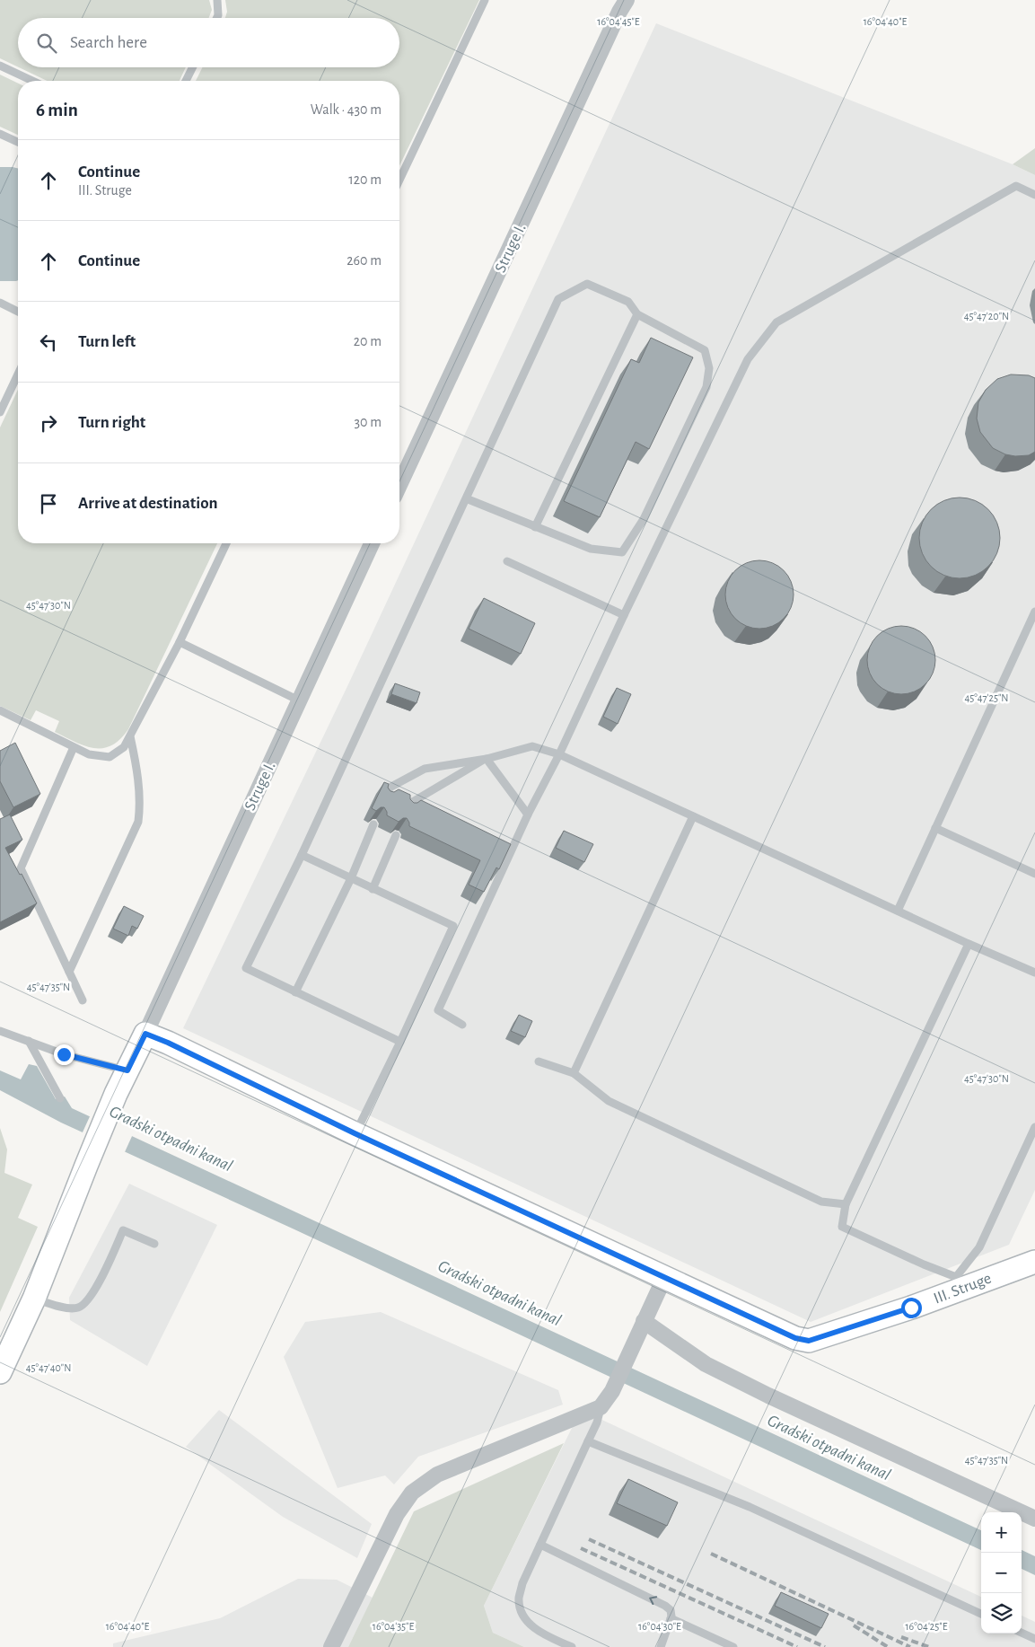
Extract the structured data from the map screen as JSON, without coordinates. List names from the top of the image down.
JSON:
{
  "streets": {
    "street": ["Struge I.", "III. Struge"]
  },
  "crossings": [
    ["Struge I.", "III. Struge"]
  ],
  "water": ["Gradski otpadni kanal"],
  "page": {
    "search": "Search here",
    "heading": ["6 min", "Walk · 430 m"],
    "list": [
      ["Continue", "III. Struge", "120 m"],
      ["Continue", "260 m"],
      ["Turn left", "20 m"],
      ["Turn right", "30 m"],
      "Arrive at destination"
    ],
    "map_buttons": ["+", "−"]
  },
  "coordinates": [
    "16°04'45\"E",
    "16°04'40\"E",
    "45°47'20\"N",
    "45°47'30\"N",
    "45°47'25\"N",
    "45°47'35\"N",
    "45°47'40\"N",
    "16°04'35\"E",
    "16°04'30\"E",
    "16°04'25\"E"
  ]
}
